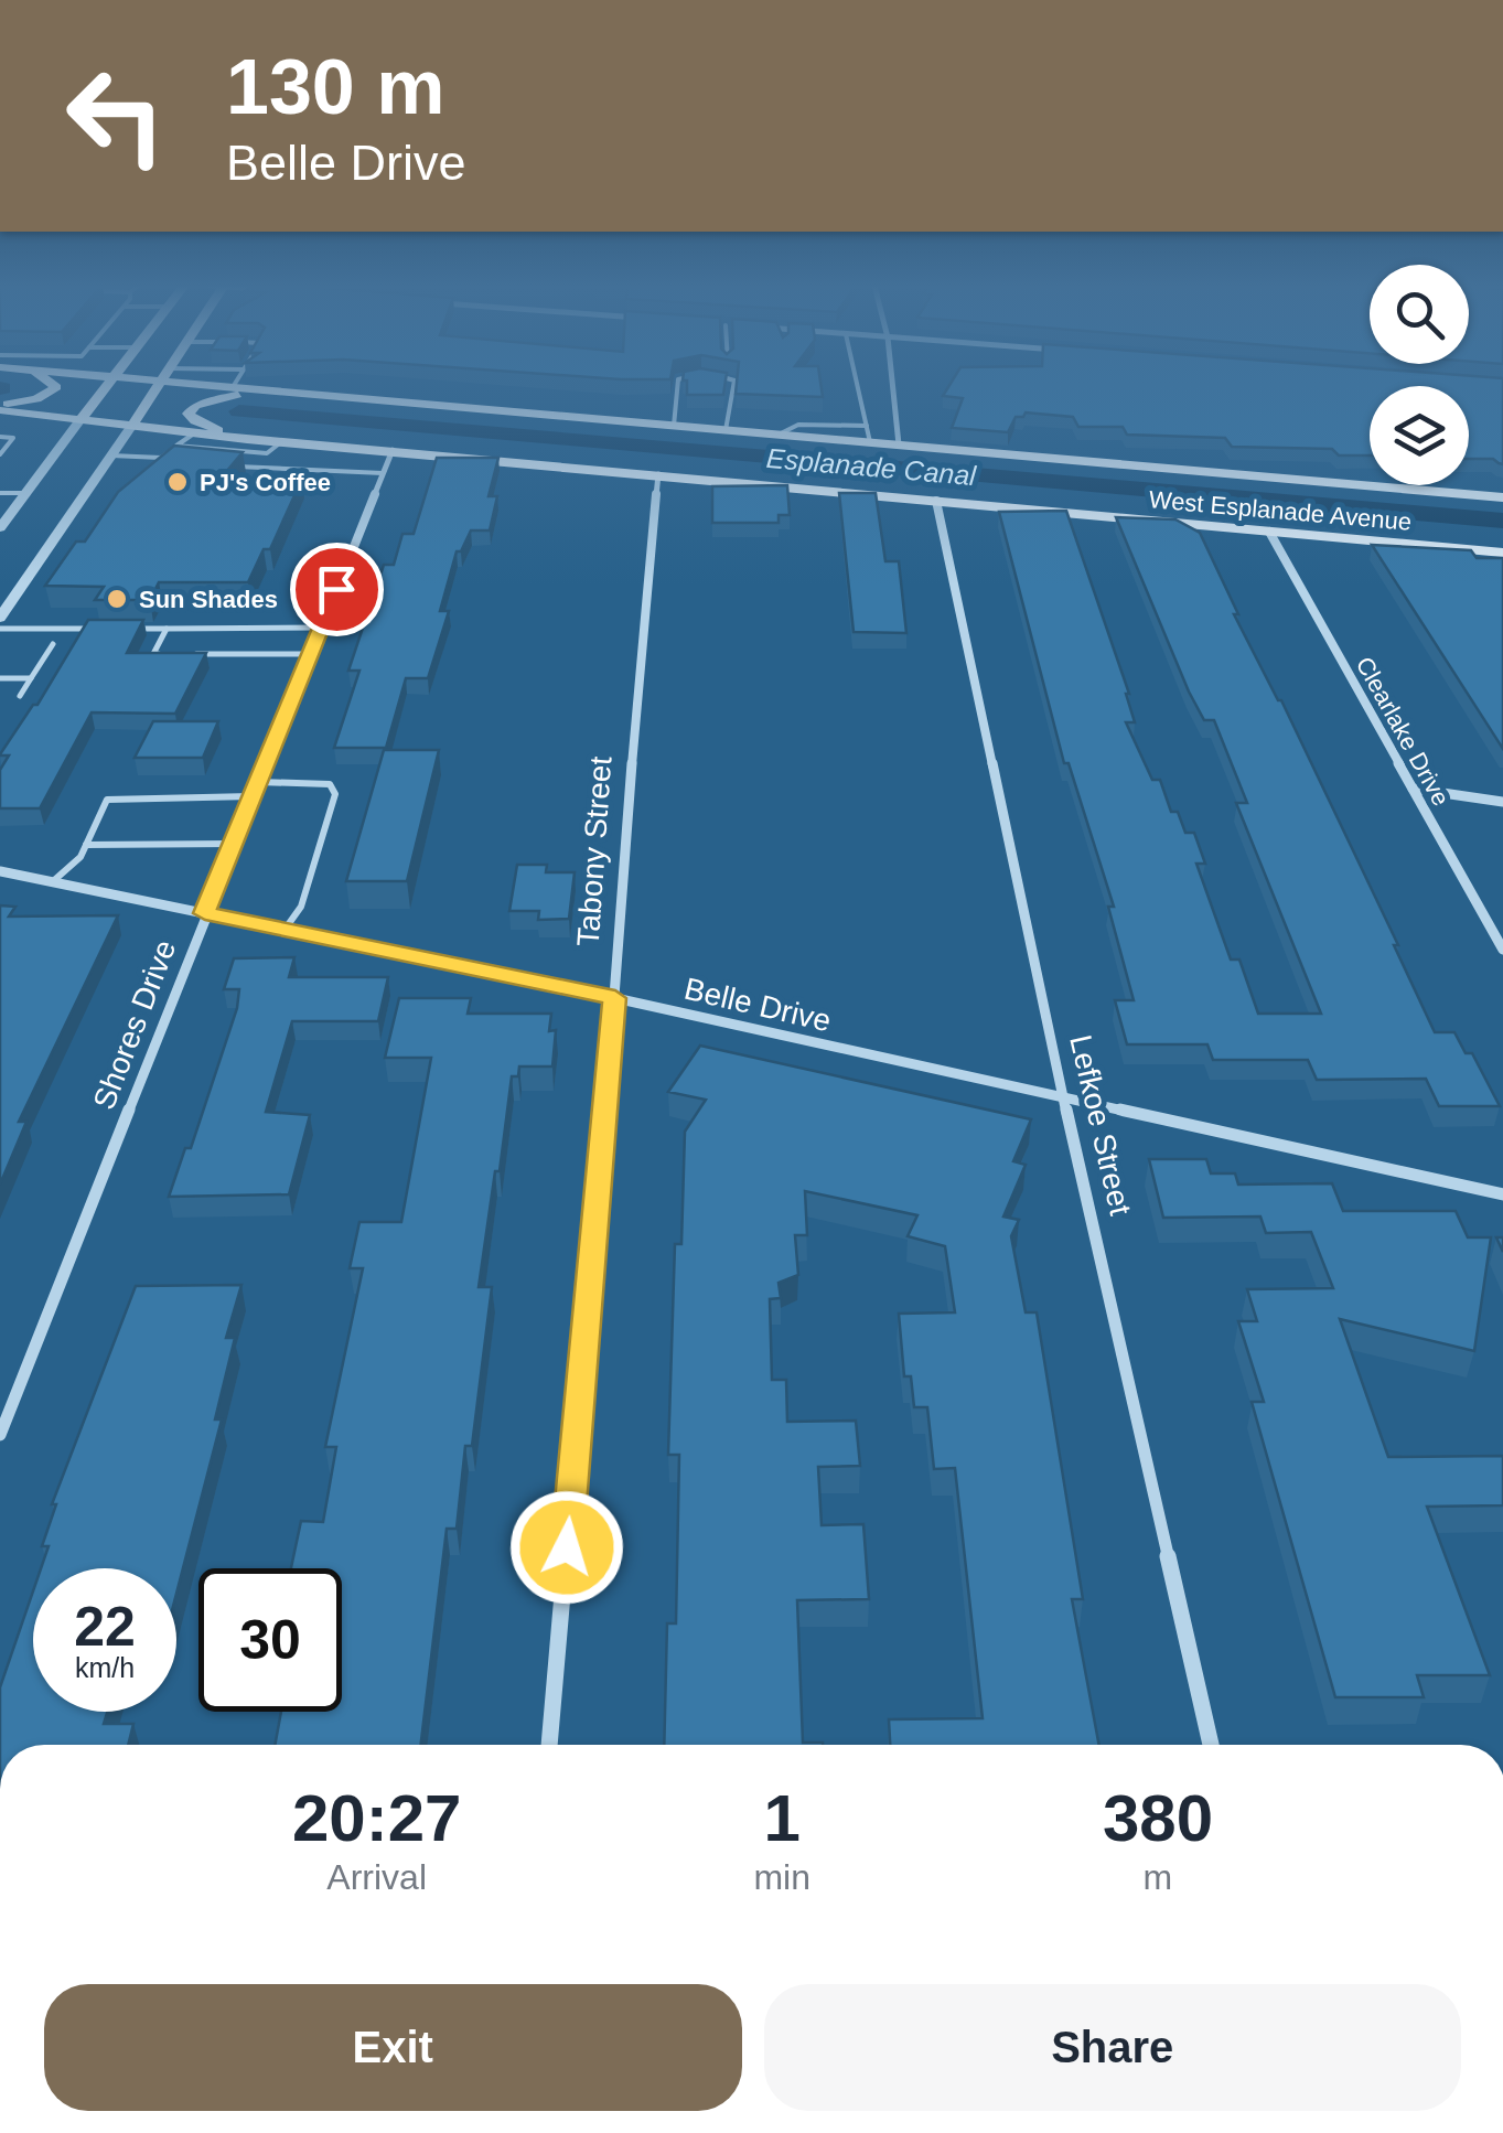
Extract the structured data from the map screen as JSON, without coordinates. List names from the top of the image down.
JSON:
{
  "streets": {
    "main road": ["West Esplanade Avenue"],
    "street": [
      "Clearlake Drive",
      "Tabony Street",
      "Belle Drive",
      "Shores Drive",
      "Lefkoe Street"
    ]
  },
  "crossings": [
    ["West Esplanade Avenue", "Clearlake Drive"],
    ["West Esplanade Avenue", "Tabony Street"],
    ["West Esplanade Avenue", "Shores Drive"],
    ["West Esplanade Avenue", "Lefkoe Street"],
    ["Tabony Street", "Belle Drive"],
    ["Belle Drive", "Shores Drive"],
    ["Belle Drive", "Lefkoe Street"]
  ],
  "water": ["Esplanade Canal"],
  "places": ["PJ's Coffee", "Sun Shades"],
  "page": {
    "turn": ["130 m", "Belle Drive"],
    "speed": "22 km/h",
    "limit": "30",
    "eta": [
      "20:27",
      "Arrival",
      "1",
      "min",
      "380",
      "m"
    ],
    "buttons": ["Exit", "Share"]
  }
}
